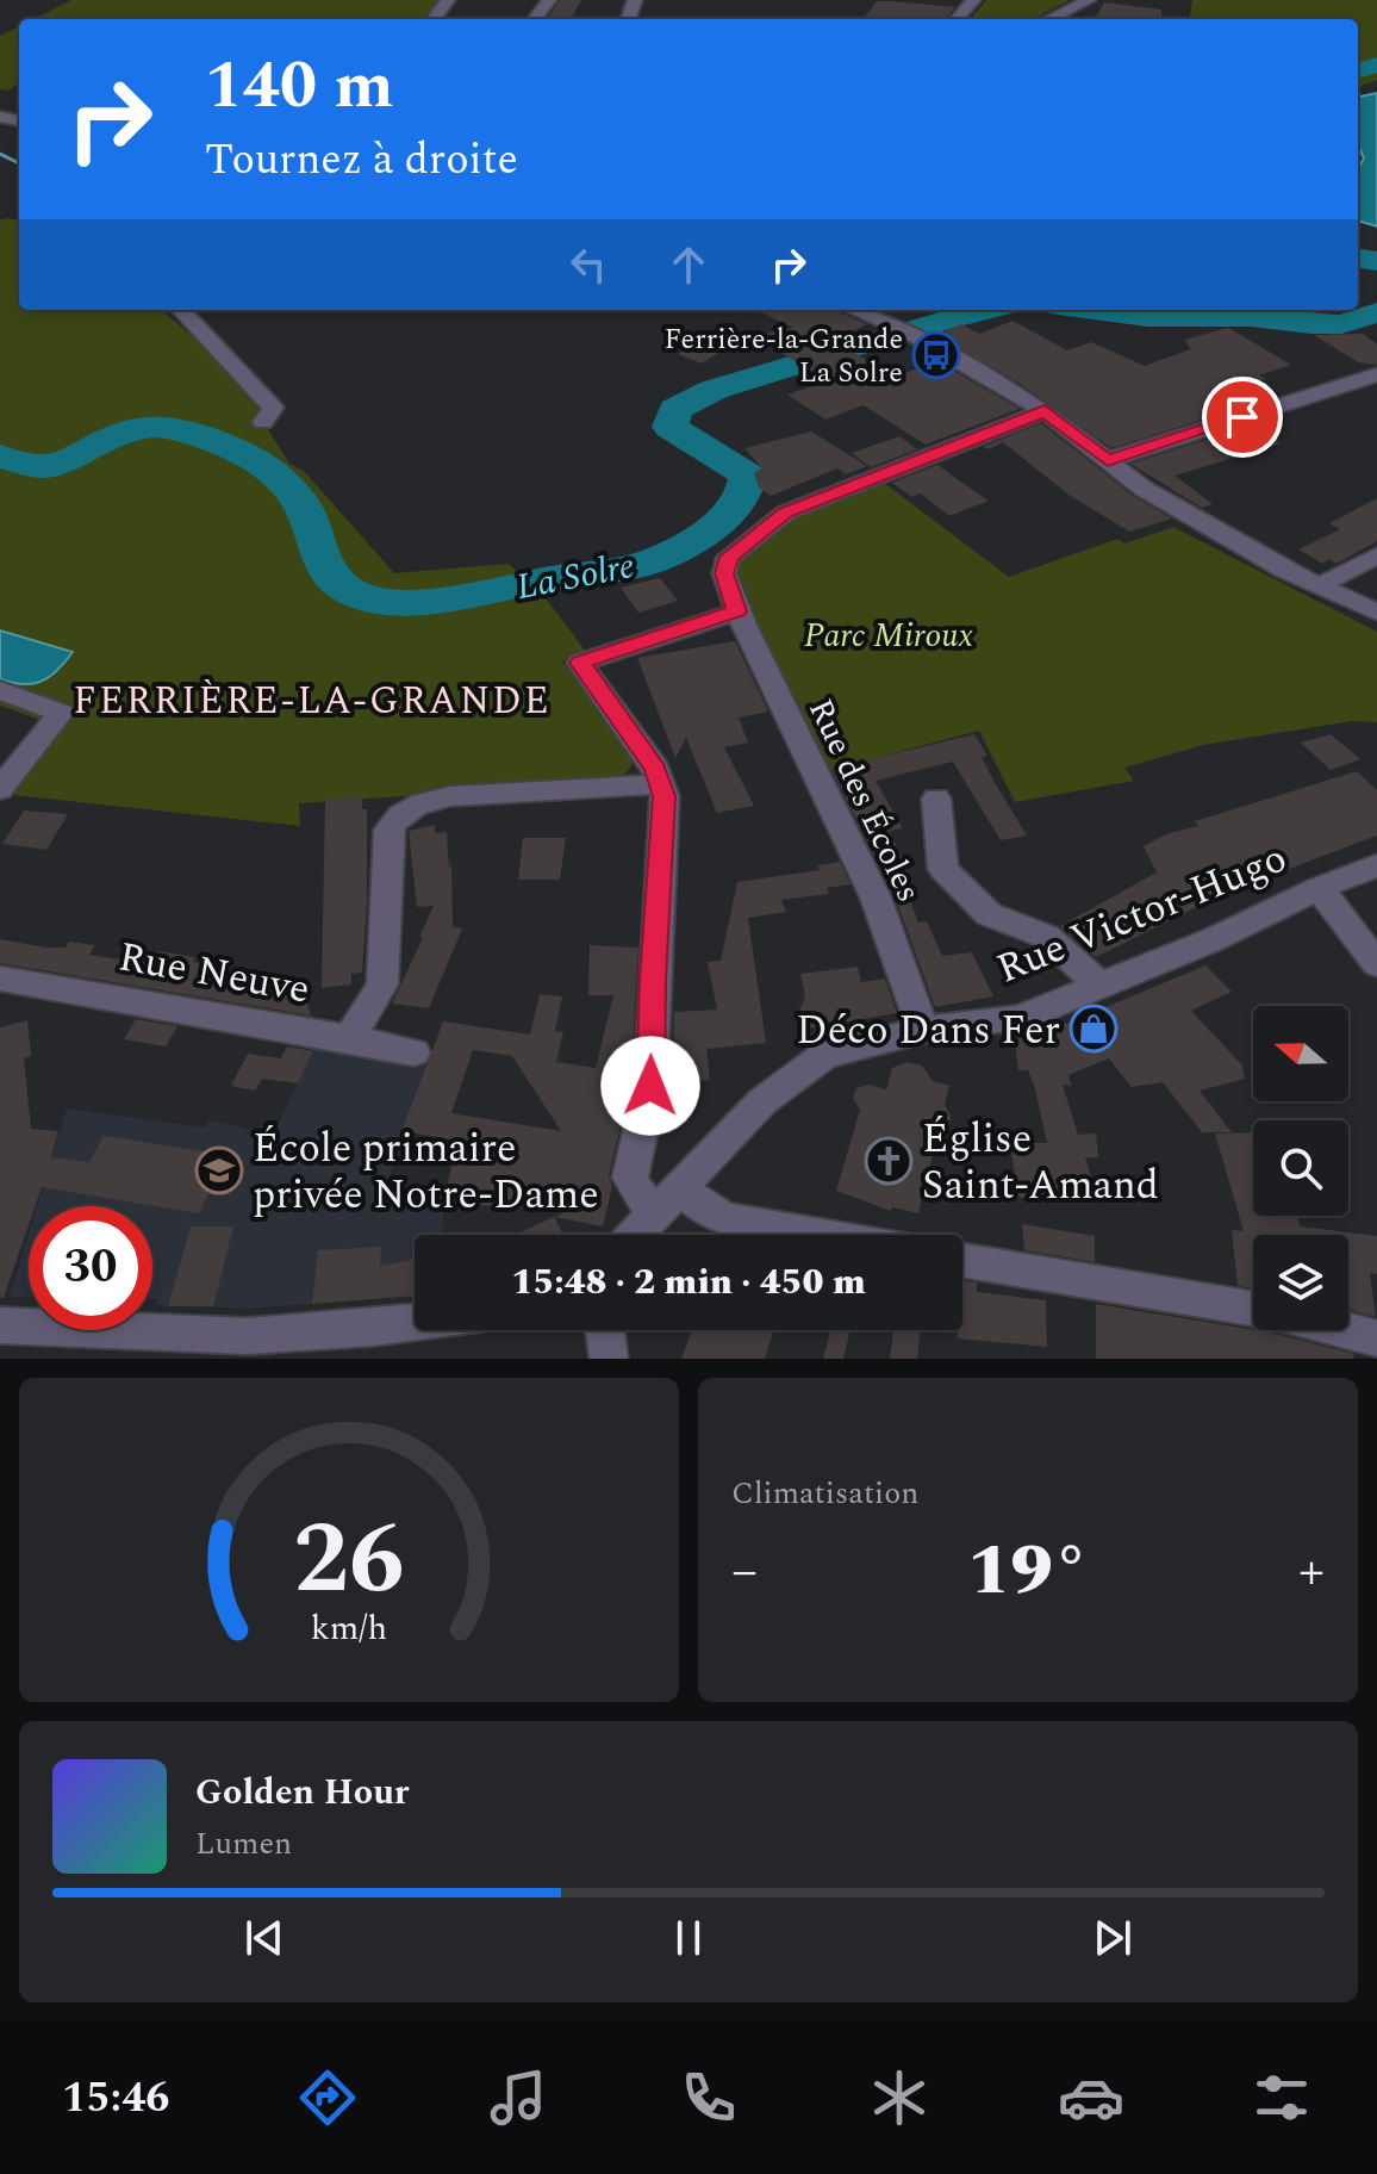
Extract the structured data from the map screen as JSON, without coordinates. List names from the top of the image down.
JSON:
{
  "streets": {
    "street": ["Rue des Écoles", "Rue Victor-Hugo", "Rue Neuve"]
  },
  "crossings": [
    ["Rue des Écoles", "Rue Victor-Hugo"]
  ],
  "districts": ["FERRIÈRE-LA-GRANDE"],
  "water": ["La Solre"],
  "parks": ["Parc Miroux"],
  "places": {
    "bus stop": ["Ferrière-la-Grande La Solre"],
    "shop": ["Déco Dans Fer"],
    "church": ["Église Saint-Amand"],
    "school or university": ["École primaire privée Notre-Dame"]
  },
  "north": "left",
  "page": {
    "turn": ["140 m", "Tournez à droite"],
    "limit": "30",
    "trip": "15:48 · 2 min · 450 m",
    "tile": "Climatisation",
    "heat": ["−", "19°", "+"],
    "song": ["Golden Hour", "Lumen"],
    "tabs": "15:46",
    "gauge": ["26", "km/h"]
  }
}
